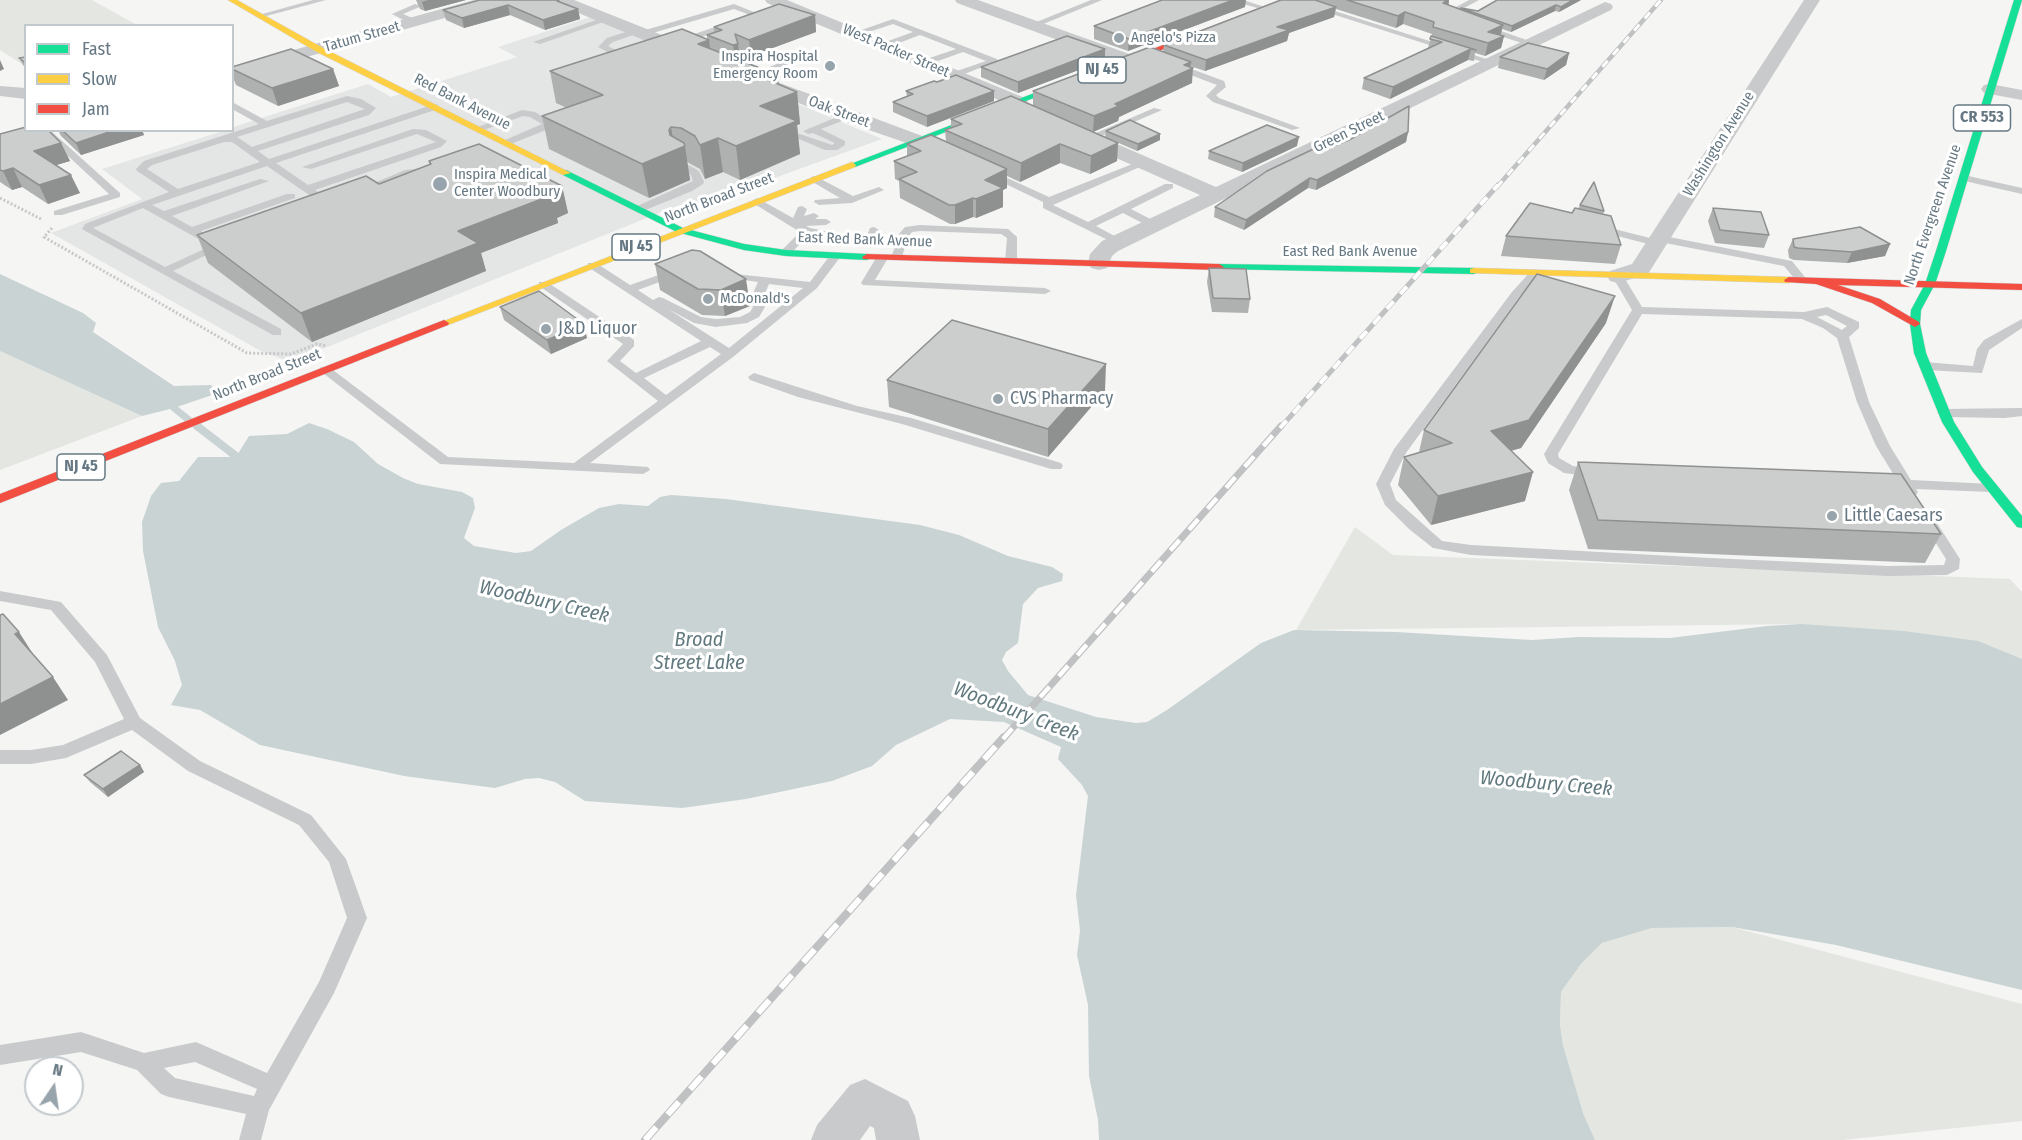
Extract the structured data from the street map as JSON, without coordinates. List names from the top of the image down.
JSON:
{
  "streets": {
    "main road": [
      "NJ 45",
      "Red Bank Avenue",
      "CR 553",
      "North Broad Street",
      "North Evergreen Avenue",
      "East Red Bank Avenue"
    ],
    "street": [
      "Tatum Street",
      "West Packer Street",
      "Oak Street",
      "Green Street",
      "Washington Avenue"
    ]
  },
  "crossings": [
    ["Tatum Street", "Red Bank Avenue"],
    ["West Packer Street", "North Broad Street"],
    ["Red Bank Avenue", "North Broad Street"],
    ["Red Bank Avenue", "East Red Bank Avenue"],
    ["Oak Street", "North Broad Street"],
    ["Green Street", "East Red Bank Avenue"],
    ["Washington Avenue", "East Red Bank Avenue"],
    ["North Broad Street", "East Red Bank Avenue"],
    ["North Evergreen Avenue", "East Red Bank Avenue"]
  ],
  "water": ["Woodbury Creek", "Broad Street Lake"],
  "places": [
    "Angelo's Pizza",
    "Inspira Hospital Emergency Room",
    "Inspira Medical Center Woodbury",
    "McDonald's",
    "J&D Liquor",
    "CVS Pharmacy",
    "Little Caesars"
  ],
  "legend": ["Fast", "Slow", "Jam"],
  "north": "top"
}
